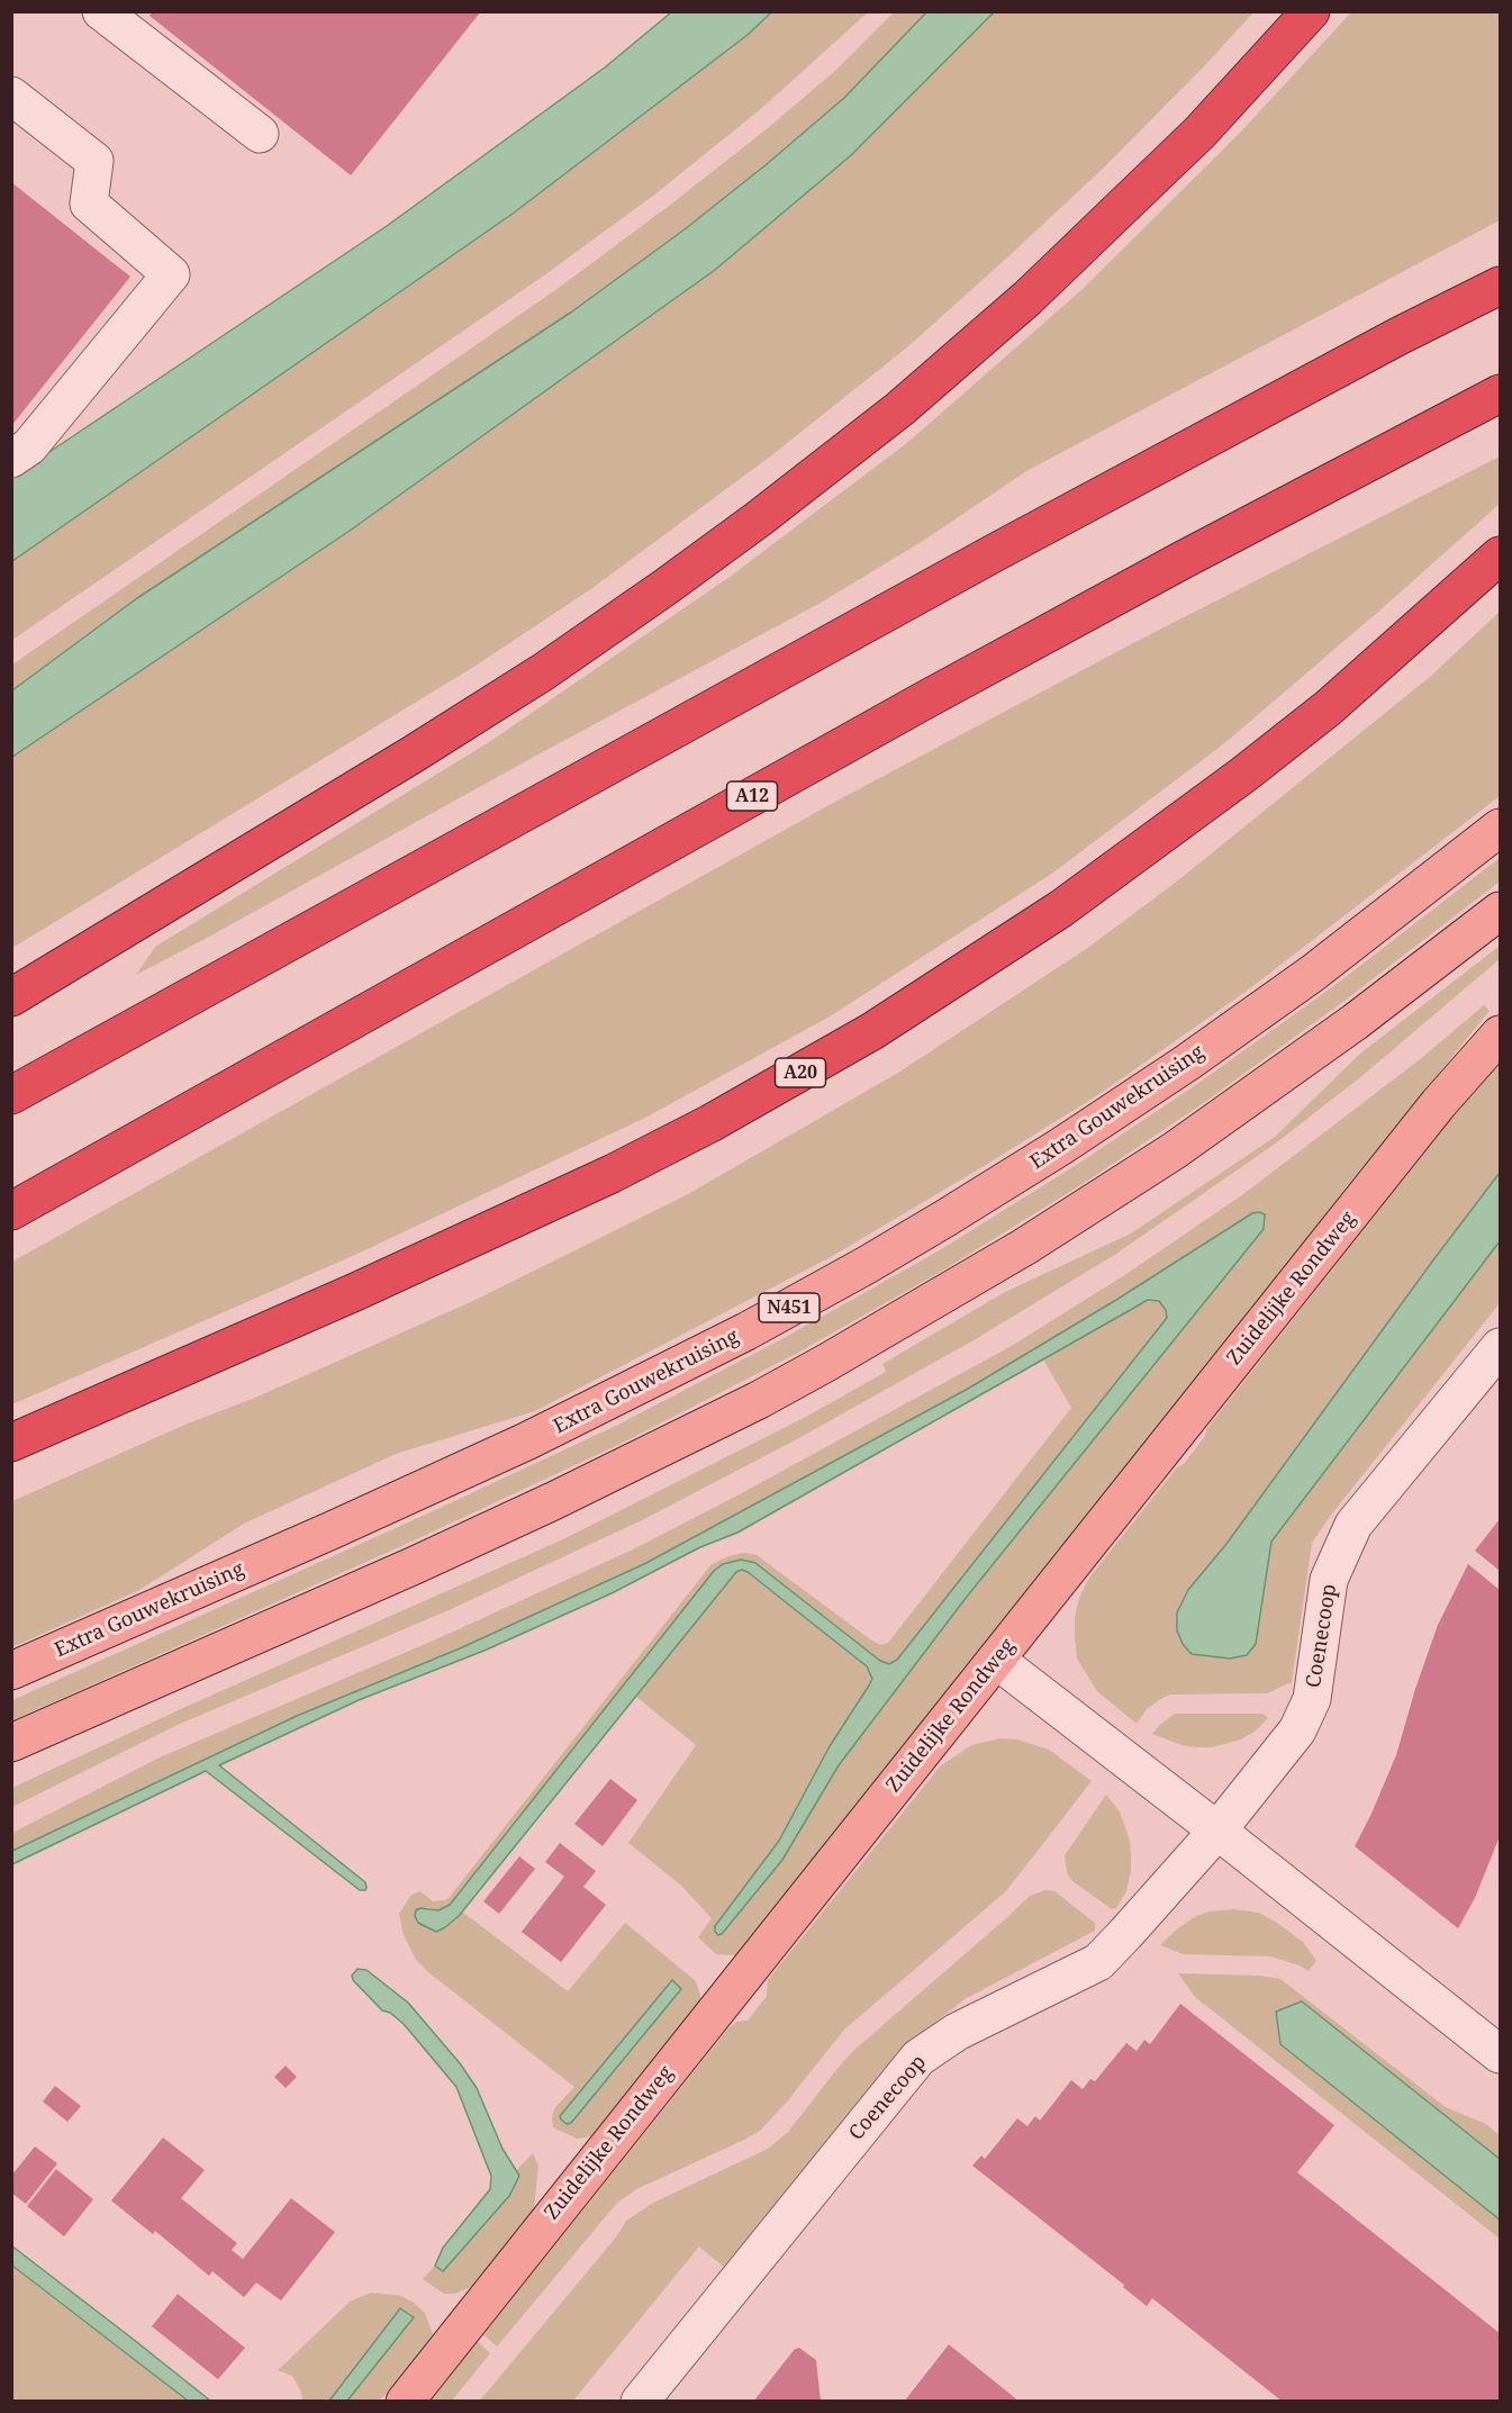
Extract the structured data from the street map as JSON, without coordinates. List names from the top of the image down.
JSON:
{
  "streets": {
    "highway": ["A12", "A20"],
    "main road": ["Extra Gouwekruising", "Zuidelijke Rondweg", "N451"],
    "street": ["Coenecoop"]
  }
}
